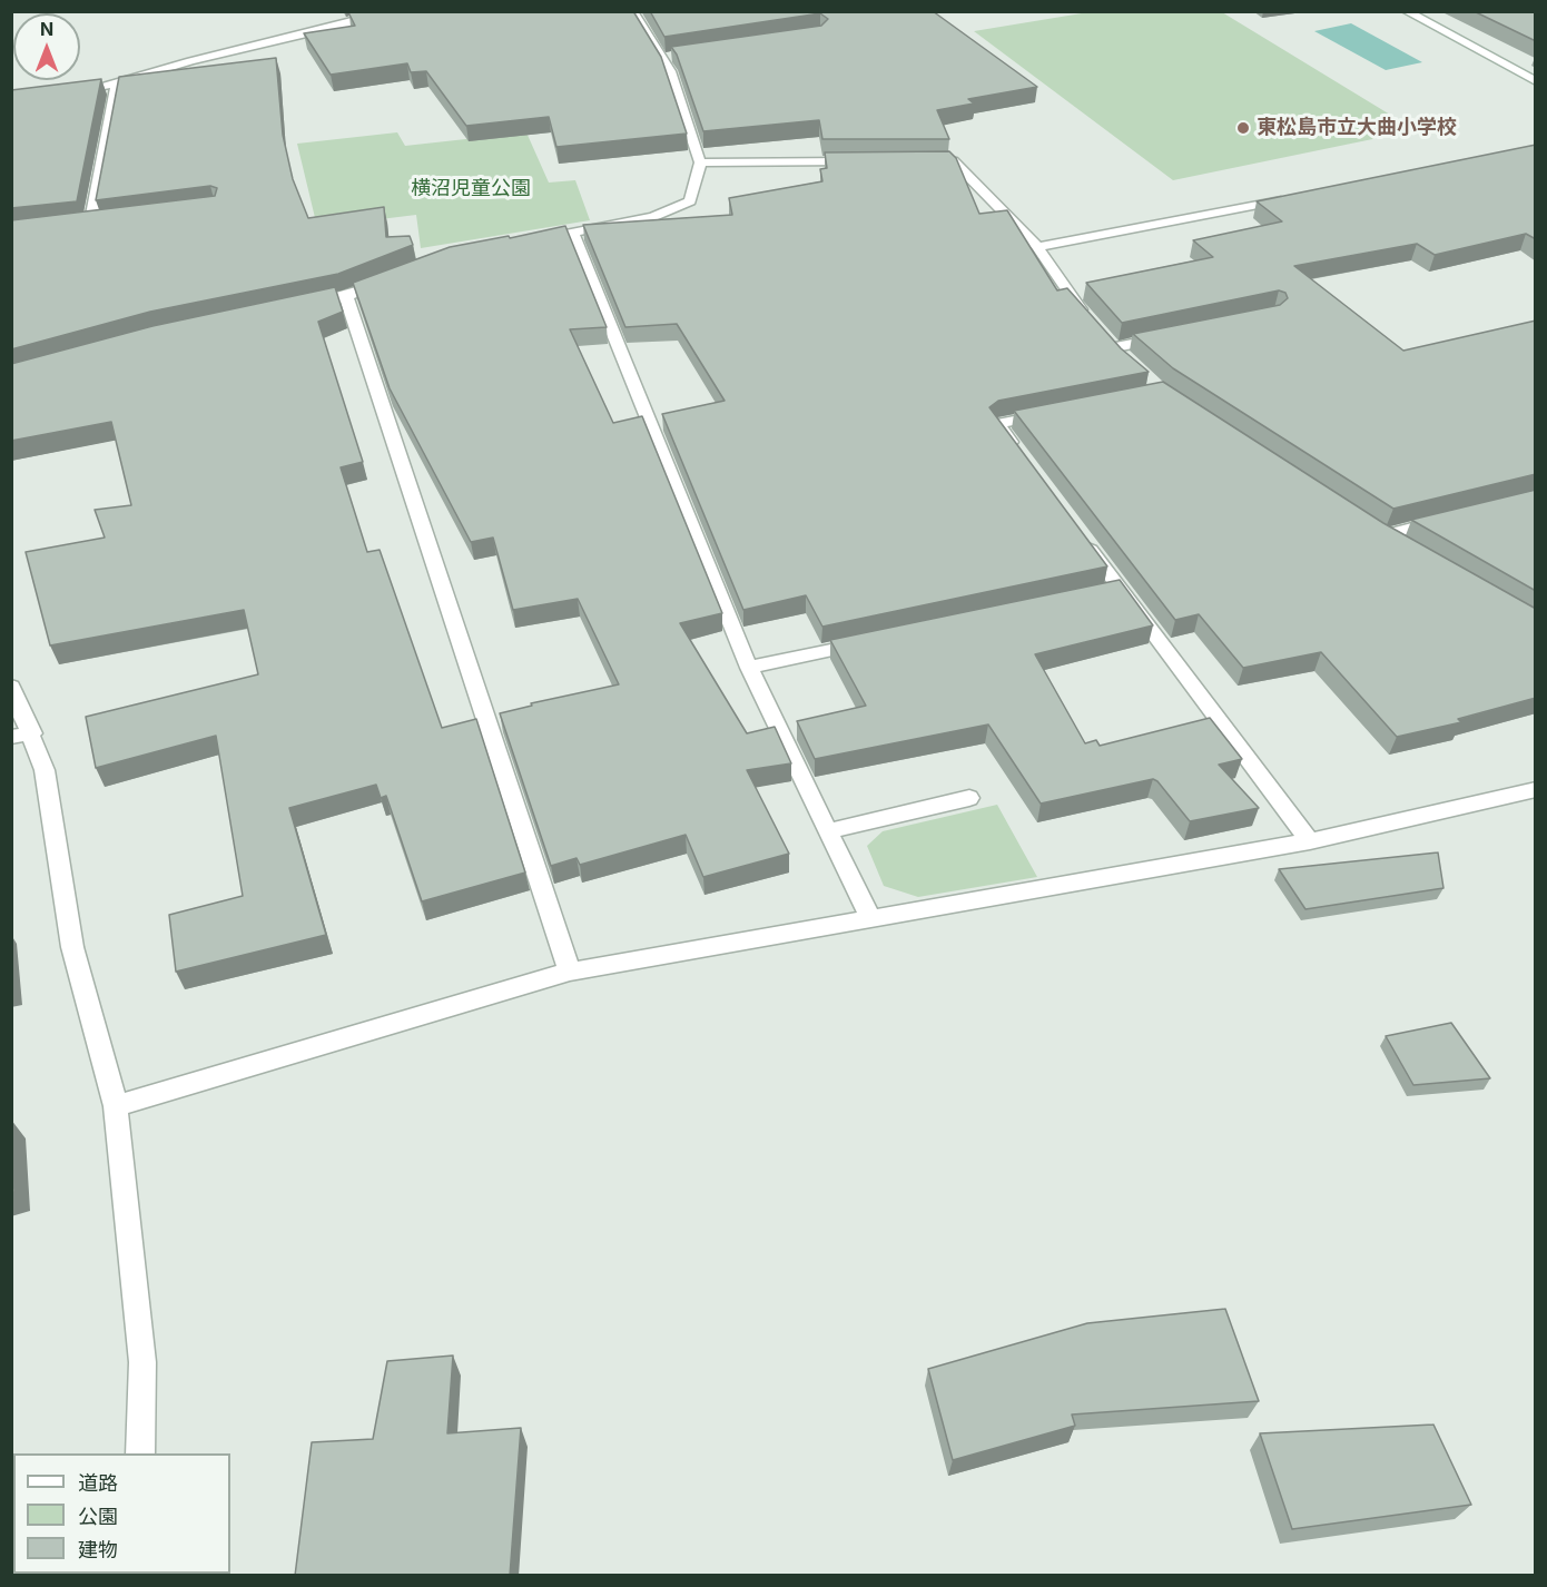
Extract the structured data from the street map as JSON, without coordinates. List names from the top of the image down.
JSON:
{
  "parks": ["横沼児童公園"],
  "places": ["東松島市立大曲小学校"],
  "legend": ["道路", "公園", "建物"],
  "north": "top"
}
